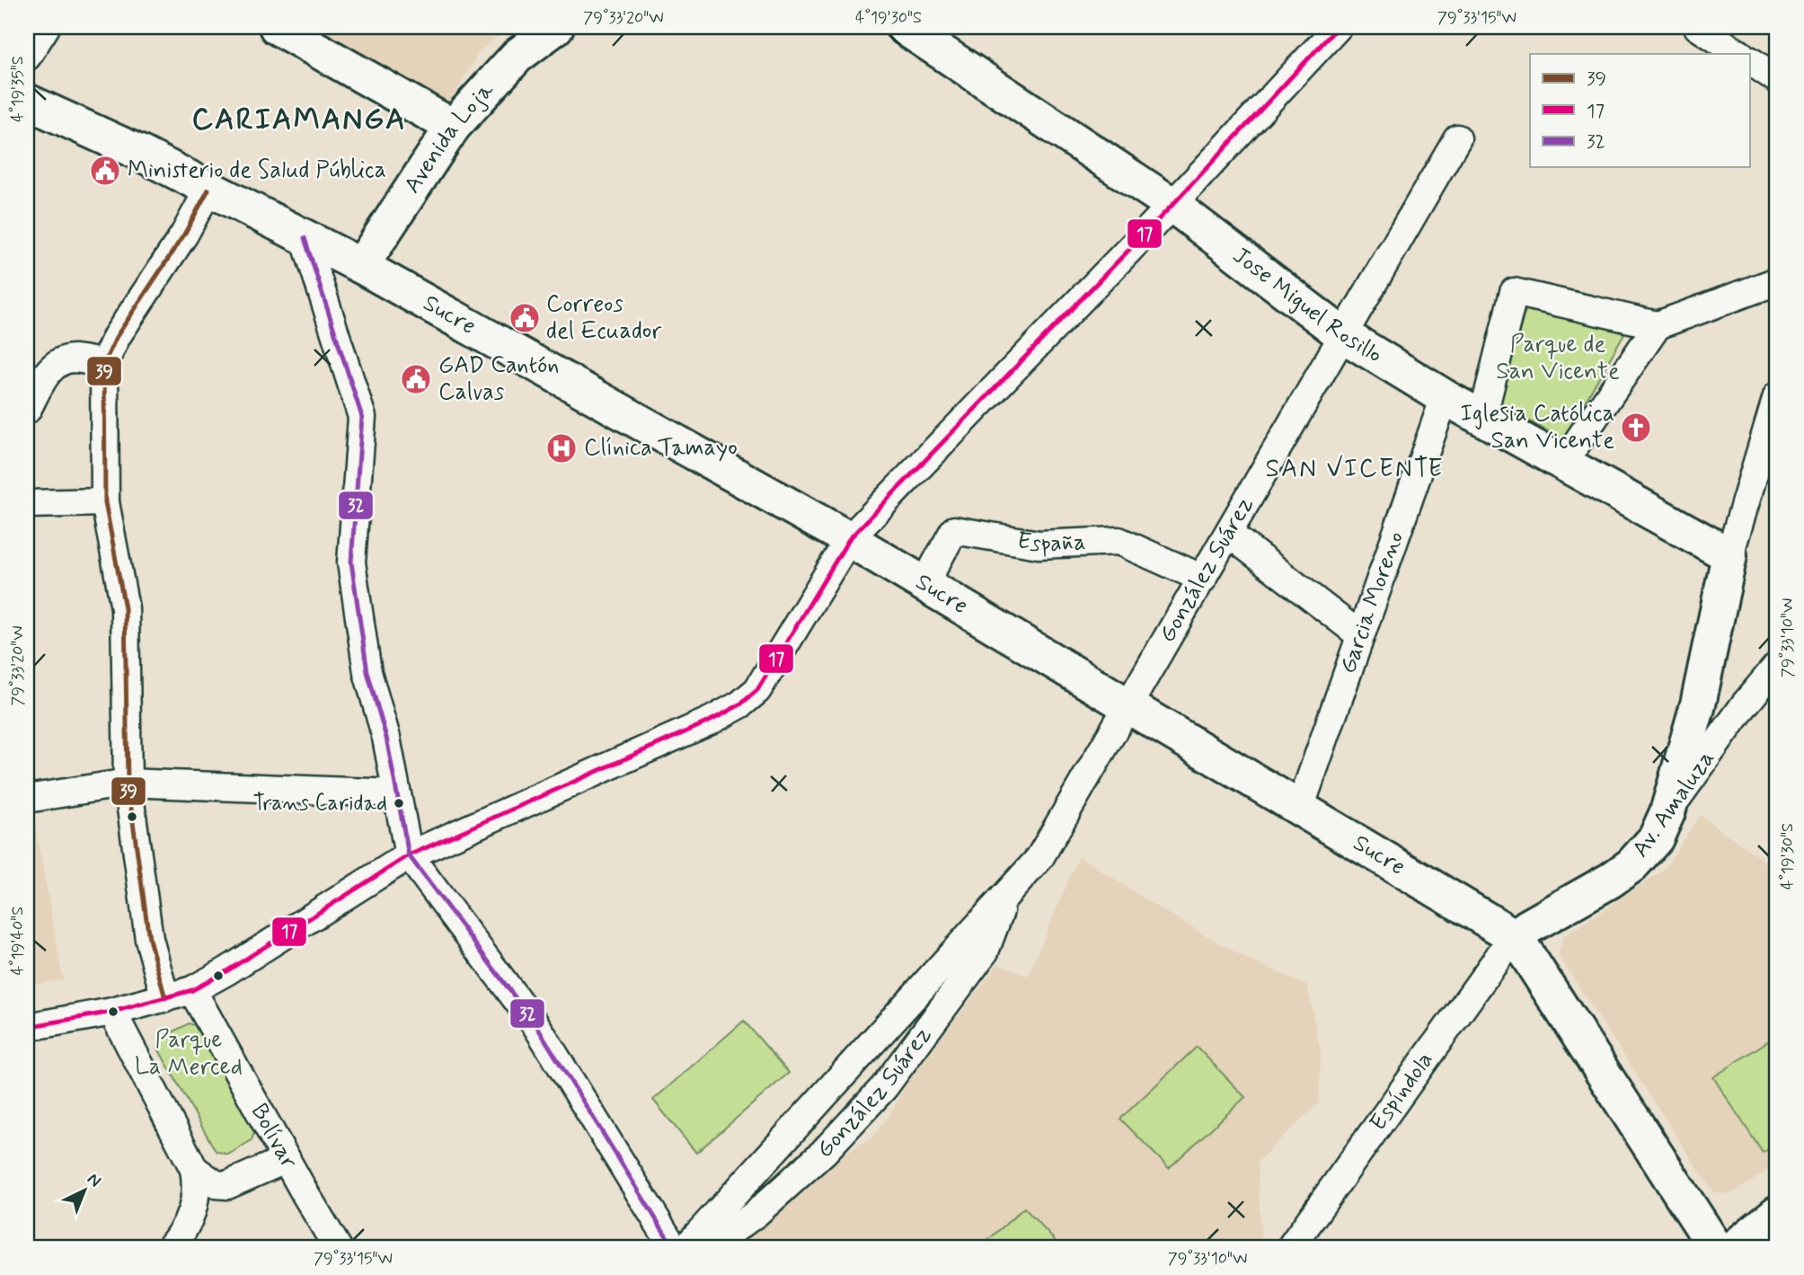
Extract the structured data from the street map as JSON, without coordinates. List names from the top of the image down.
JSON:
{
  "streets": {
    "main road": [
      "Avenida Loja",
      "Jose Miguel Rosillo",
      "Sucre",
      "Av. Amaluza"
    ],
    "street": [
      "España",
      "González Suárez",
      "Garcia Moreno",
      "Espíndola",
      "Bolívar"
    ]
  },
  "crossings": [
    ["Avenida Loja", "Sucre"],
    ["Jose Miguel Rosillo", "González Suárez"],
    ["Jose Miguel Rosillo", "Garcia Moreno"],
    ["Sucre", "España"],
    ["Sucre", "González Suárez"],
    ["Sucre", "Garcia Moreno"],
    ["Sucre", "Av. Amaluza"],
    ["Sucre", "Espíndola"],
    ["España", "González Suárez"],
    ["Av. Amaluza", "Espíndola"]
  ],
  "districts": ["CARIAMANGA", "SAN VICENTE"],
  "parks": ["Parque de San Vicente", "Parque La Merced"],
  "places": {
    "public building": ["Ministerio de Salud Pública", "Correos del Ecuador", "GAD Cantón Calvas"],
    "church": ["Iglesia Católica San Vicente"],
    "hospital": ["Clínica Tamayo"],
    "other": ["Trans Caridad"]
  },
  "lines": ["transit line 17", "transit line 39", "transit line 32"],
  "legend": ["39", "17", "32"],
  "north": "top right",
  "coordinates": [
    "79°33'20\"W",
    "4°19'30\"S",
    "79°33'15\"W",
    "4°19'35\"S",
    "79°33'10\"W",
    "4°19'40\"S"
  ]
}
